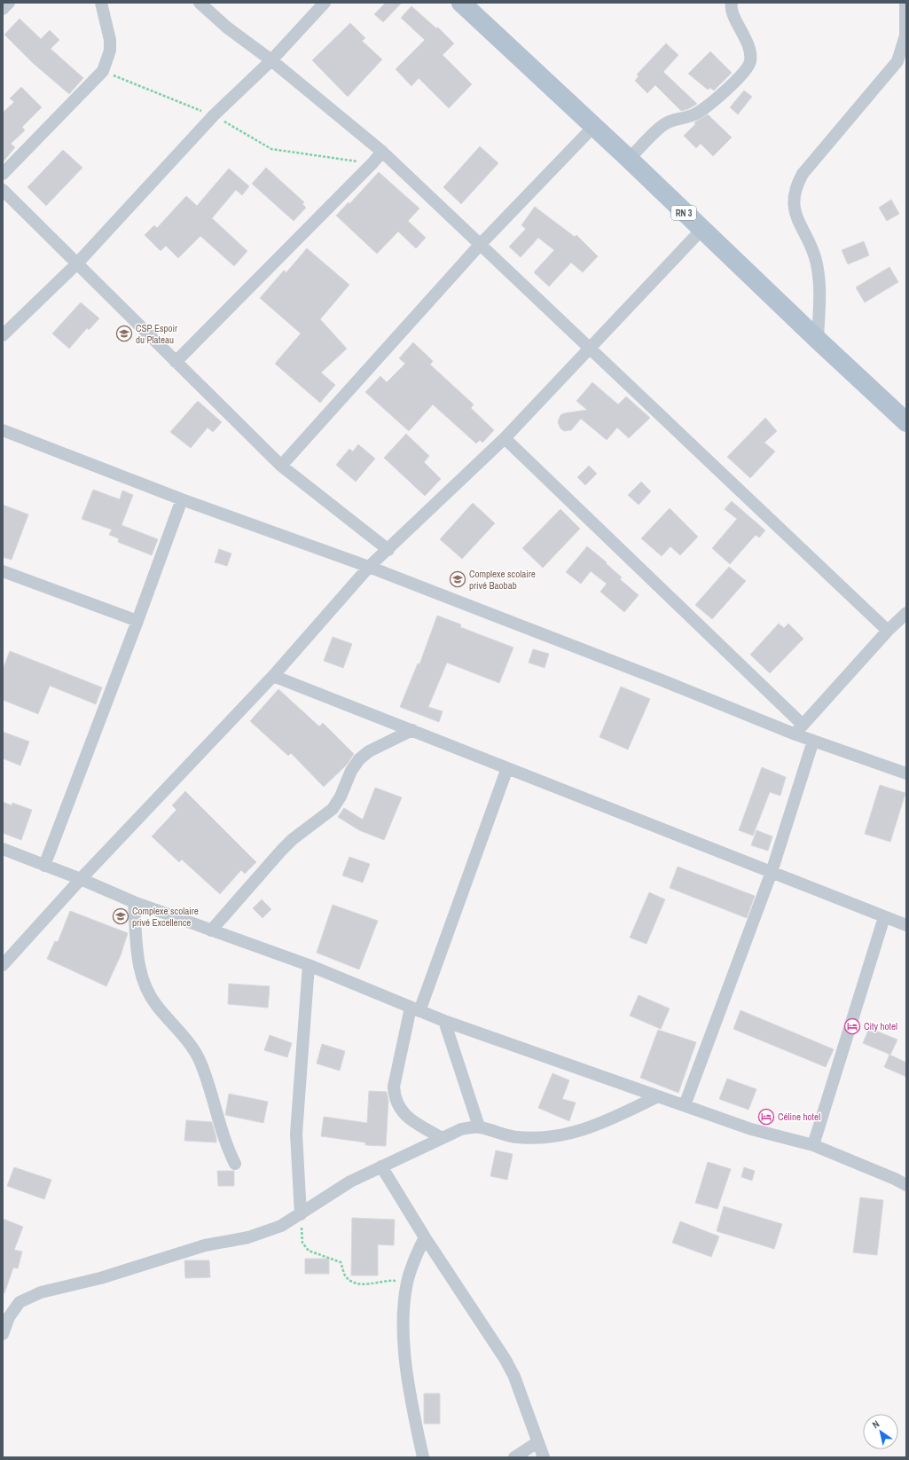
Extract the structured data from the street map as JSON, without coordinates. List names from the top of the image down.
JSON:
{
  "streets": {
    "main road": ["RN 3"]
  },
  "places": {
    "school or university": ["CSP Espoir du Plateau", "Complexe scolaire privé Baobab", "Complexe scolaire privé Excellence"],
    "hotel": ["City hotel", "Céline hotel"]
  },
  "north": "top left"
}
